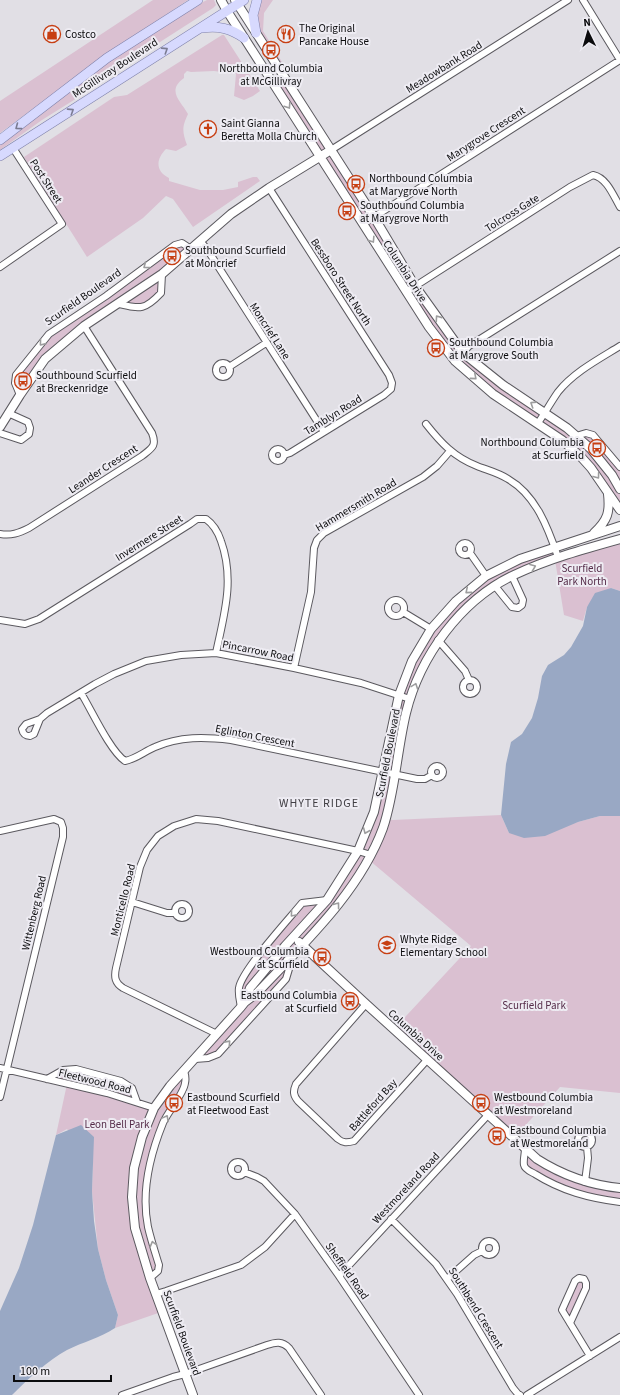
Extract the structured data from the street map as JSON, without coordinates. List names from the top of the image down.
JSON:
{
  "streets": {
    "main road": ["McGillivray Boulevard"],
    "street": [
      "Meadowbank Road",
      "Marygrove Crescent",
      "Post Street",
      "Tolcross Gate",
      "Columbia Drive",
      "Bessboro Street North",
      "Scurfield Boulevard",
      "Moncrief Lane",
      "Tamblyn Road",
      "Leander Crescent",
      "Hammersmith Road",
      "Invermere Street",
      "Pincarrow Road",
      "Eglinton Crescent",
      "Monticello Road",
      "Wittenberg Road",
      "Fleetwood Road",
      "Battleford Bay",
      "Westmoreland Road",
      "Sheffield Road",
      "Southbend Crescent"
    ]
  },
  "crossings": [
    ["Meadowbank Road", "Columbia Drive"],
    ["McGillivray Boulevard", "Post Street"],
    ["McGillivray Boulevard", "Columbia Drive"],
    ["Marygrove Crescent", "Columbia Drive"],
    ["Tolcross Gate", "Columbia Drive"],
    ["Columbia Drive", "Scurfield Boulevard"],
    ["Columbia Drive", "Battleford Bay"],
    ["Columbia Drive", "Westmoreland Road"],
    ["Bessboro Street North", "Tamblyn Road"],
    ["Scurfield Boulevard", "Pincarrow Road"],
    ["Scurfield Boulevard", "Eglinton Crescent"],
    ["Scurfield Boulevard", "Monticello Road"],
    ["Scurfield Boulevard", "Fleetwood Road"],
    ["Moncrief Lane", "Tamblyn Road"],
    ["Hammersmith Road", "Pincarrow Road"],
    ["Invermere Street", "Pincarrow Road"],
    ["Pincarrow Road", "Eglinton Crescent"],
    ["Wittenberg Road", "Fleetwood Road"],
    ["Westmoreland Road", "Sheffield Road"],
    ["Westmoreland Road", "Southbend Crescent"]
  ],
  "districts": ["WHYTE RIDGE"],
  "parks": ["Scurfield Park North", "Scurfield Park", "Leon Bell Park"],
  "places": {
    "shop": ["Costco"],
    "restaurant": ["The Original Pancake House"],
    "bus stop": [
      "Northbound Columbia at McGillivray",
      "Northbound Columbia at Marygrove North",
      "Southbound Columbia at Marygrove North",
      "Southbound Scurfield at Moncrief",
      "Southbound Columbia at Marygrove South",
      "Southbound Scurfield at Breckenridge",
      "Northbound Columbia at Scurfield",
      "Westbound Columbia at Scurfield",
      "Eastbound Columbia at Scurfield",
      "Eastbound Scurfield at Fleetwood East",
      "Westbound Columbia at Westmoreland",
      "Eastbound Columbia at Westmoreland"
    ],
    "church": ["Saint Gianna Beretta Molla Church"],
    "school or university": ["Whyte Ridge Elementary School"]
  },
  "scale_bar": "100 m",
  "north": "top"
}
